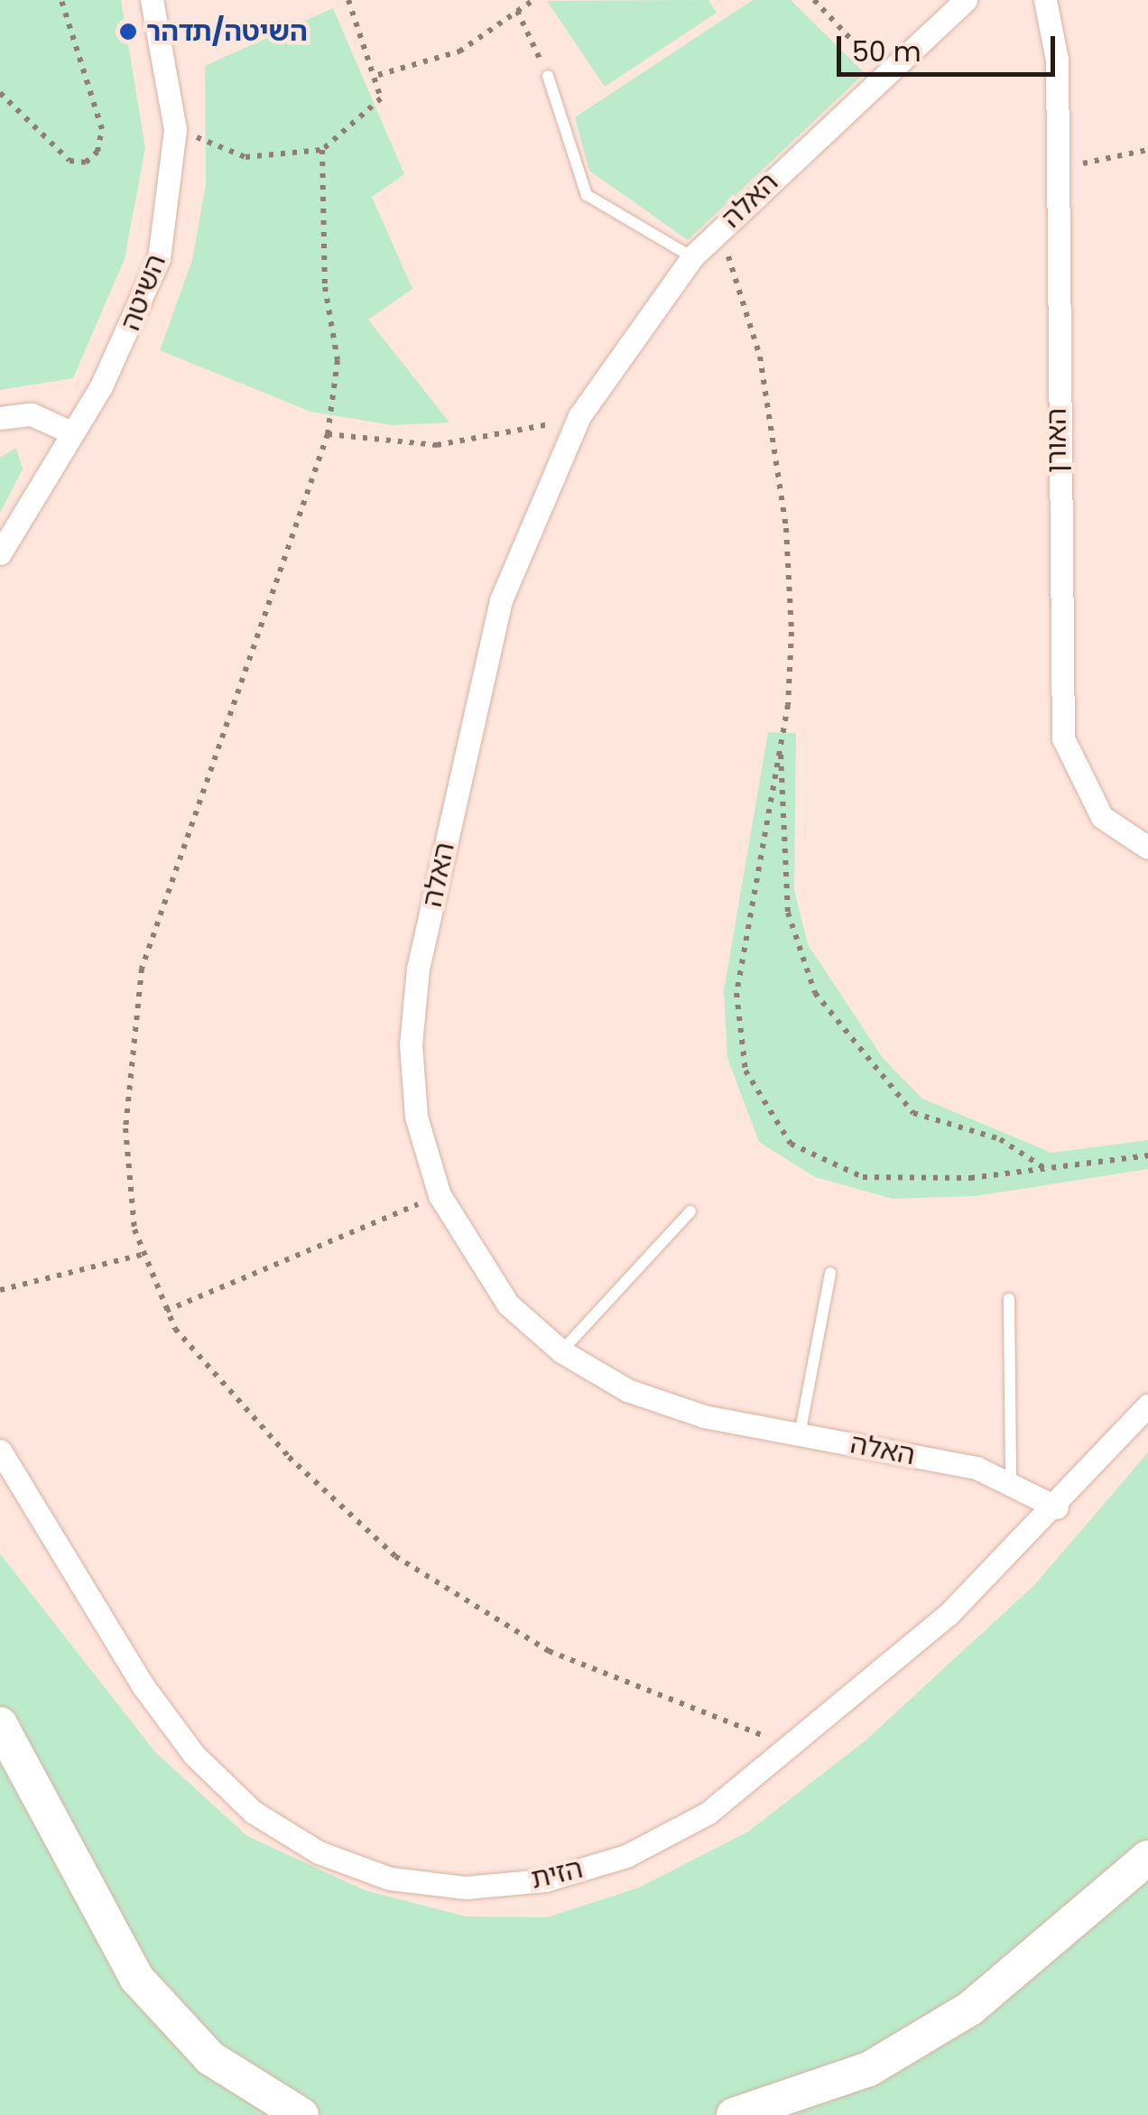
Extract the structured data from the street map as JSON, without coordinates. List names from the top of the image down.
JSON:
{
  "streets": {
    "street": [
      "האלה",
      "השיטה",
      "האורן",
      "הזית"
    ]
  },
  "crossings": [
    ["האלה", "הזית"]
  ],
  "places": ["השיטה/תדהר"],
  "scale_bar": "50 m"
}
